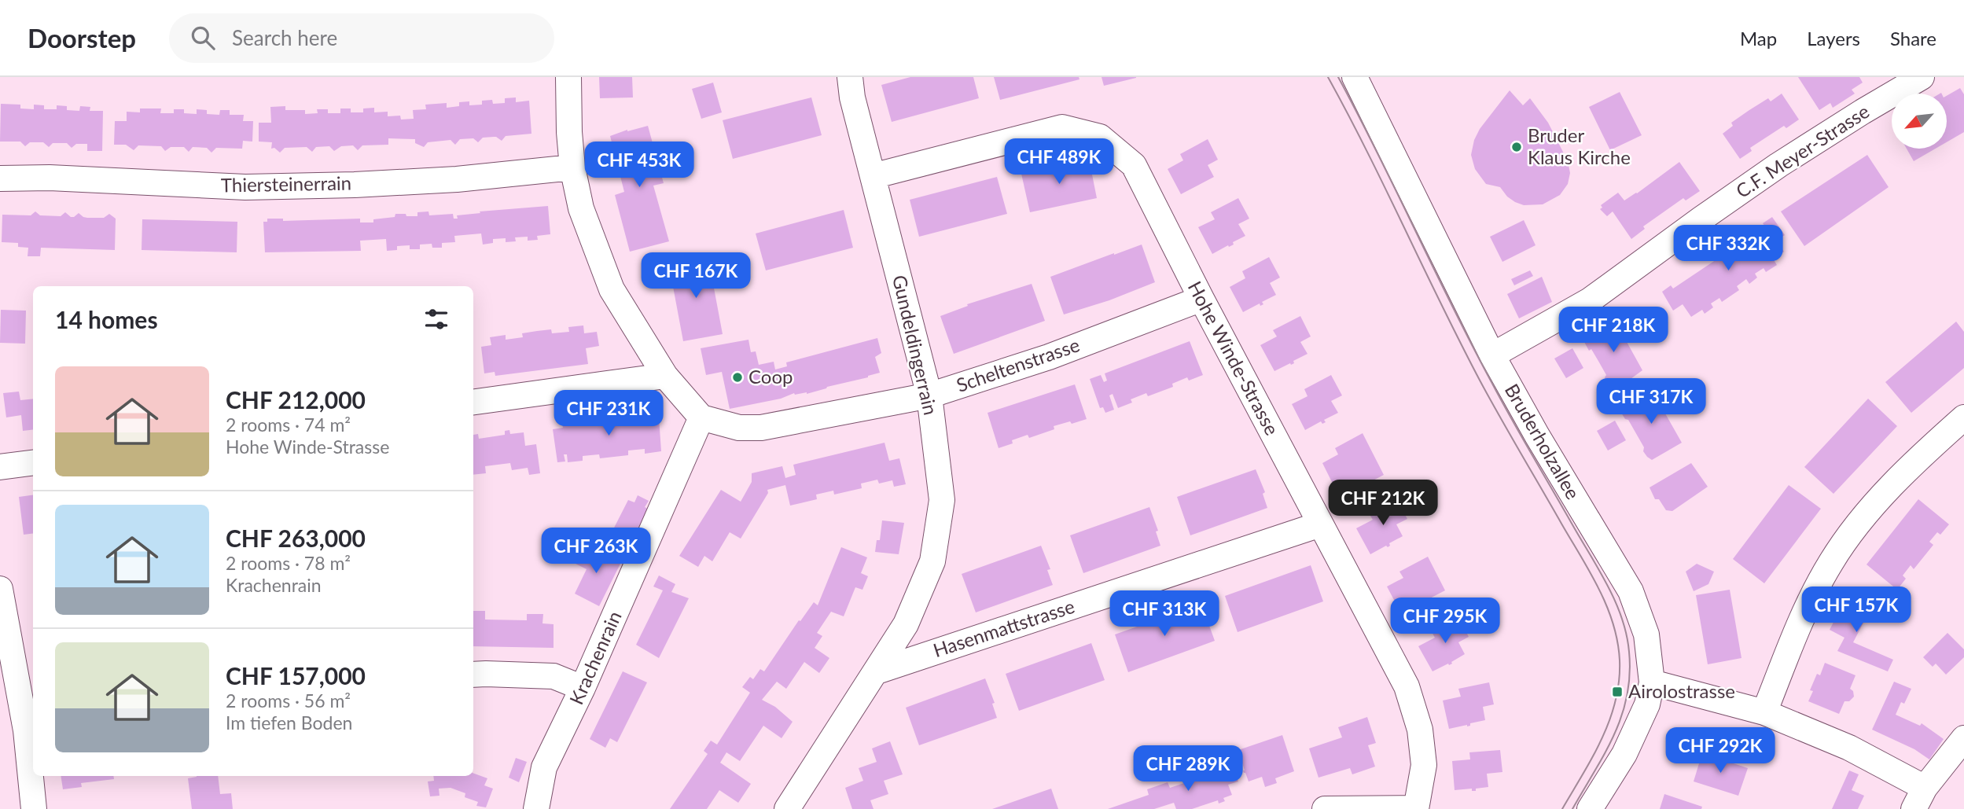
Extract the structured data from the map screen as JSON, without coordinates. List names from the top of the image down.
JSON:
{
  "streets": {
    "street": [
      "C.F. Meyer-Strasse",
      "Thiersteinerrain",
      "Gundeldingerrain",
      "Hohe Winde-Strasse",
      "Scheltenstrasse",
      "Bruderholzallee",
      "Hasenmattstrasse",
      "Krachenrain"
    ]
  },
  "crossings": [
    ["C.F. Meyer-Strasse", "Bruderholzallee"],
    ["Gundeldingerrain", "Hohe Winde-Strasse"],
    ["Gundeldingerrain", "Scheltenstrasse"],
    ["Gundeldingerrain", "Hasenmattstrasse"],
    ["Hohe Winde-Strasse", "Scheltenstrasse"],
    ["Hohe Winde-Strasse", "Hasenmattstrasse"],
    ["Scheltenstrasse", "Krachenrain"]
  ],
  "places": {
    "other": ["Bruder Klaus Kirche", "Coop"],
    "transit": ["Airolostrasse"]
  },
  "north": "bottom left",
  "page": {
    "header": "Doorstep",
    "search": "Search here",
    "nav": ["Map", "Layers", "Share"],
    "price": [
      "CHF 489K",
      "CHF 453K",
      "CHF 332K",
      "CHF 167K",
      "CHF 218K",
      "CHF 317K",
      "CHF 231K",
      "CHF 212K",
      "CHF 263K",
      "CHF 157K",
      "CHF 313K",
      "CHF 295K",
      "CHF 292K",
      "CHF 289K"
    ],
    "heading": "14 homes",
    "list": [
      {
        "name": "CHF 212,000",
        "note": "2 rooms · 74 m² · Hohe Winde-Strasse"
      },
      {
        "name": "CHF 263,000",
        "note": "2 rooms · 78 m² · Krachenrain"
      },
      {
        "name": "CHF 157,000",
        "note": "2 rooms · 56 m² · Im tiefen Boden"
      }
    ]
  }
}
